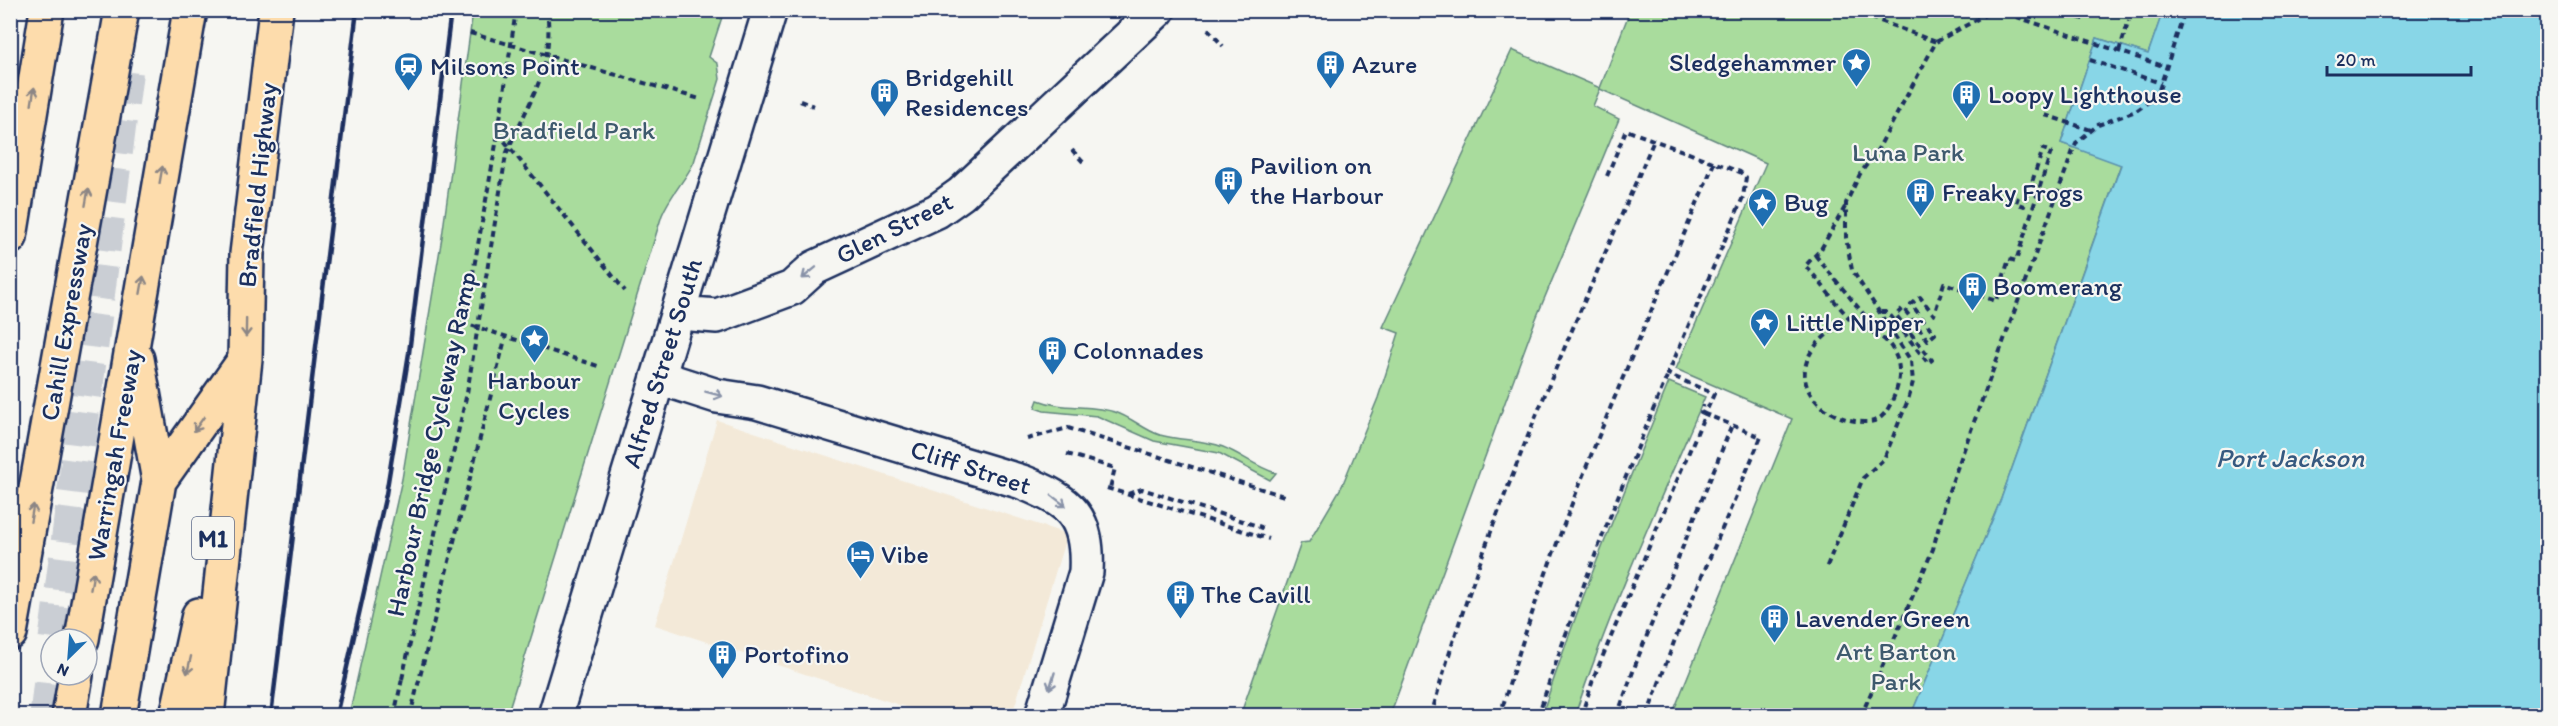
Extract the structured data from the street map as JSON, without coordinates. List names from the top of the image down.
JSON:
{
  "streets": {
    "highway": [
      "Bradfield Highway",
      "Cahill Expressway",
      "Warringah Freeway",
      "M1"
    ],
    "street": ["Glen Street", "Alfred Street South", "Cliff Street"],
    "path": ["Harbour Bridge Cycleway Ramp"]
  },
  "crossings": [
    ["Bradfield Highway", "Warringah Freeway"],
    ["Bradfield Highway", "M1"],
    ["Glen Street", "Alfred Street South"],
    ["Alfred Street South", "Cliff Street"],
    ["Warringah Freeway", "M1"]
  ],
  "one_way": ["Glen Street"],
  "water": ["Port Jackson"],
  "parks": ["Bradfield Park", "Luna Park", "Art Barton Park"],
  "places": {
    "place": [
      "Sledgehammer",
      "Bug",
      "Little Nipper",
      "Harbour Cycles"
    ],
    "building": [
      "Azure",
      "Bridgehill Residences",
      "Loopy Lighthouse",
      "Pavilion on the Harbour",
      "Freaky Frogs",
      "Boomerang",
      "Colonnades",
      "The Cavill",
      "Lavender Green",
      "Portofino"
    ],
    "station": ["Milsons Point"],
    "hotel": ["Vibe"]
  },
  "scale_bar": "20 m",
  "north": "bottom left"
}
